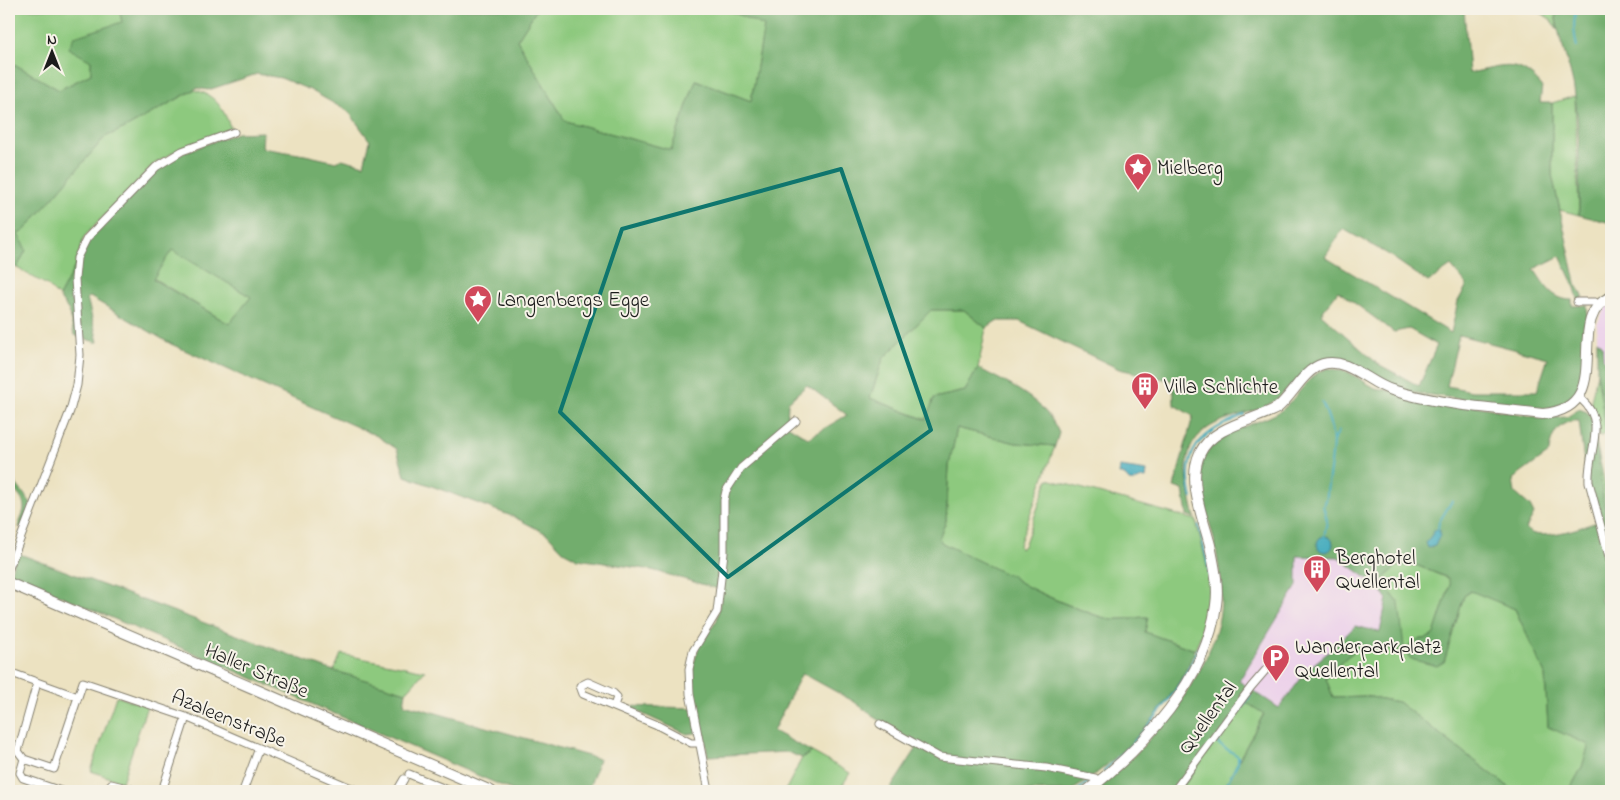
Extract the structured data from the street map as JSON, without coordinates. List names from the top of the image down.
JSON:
{
  "streets": {
    "main road": ["Haller Straße"],
    "street": ["Quellental", "Azaleenstraße"]
  },
  "places": {
    "place": ["Mielberg", "Langenbergs Egge"],
    "building": ["Villa Schlichte", "Berghotel Quellental"],
    "parking": ["Wanderparkplatz Quellental"]
  },
  "north": "top"
}
